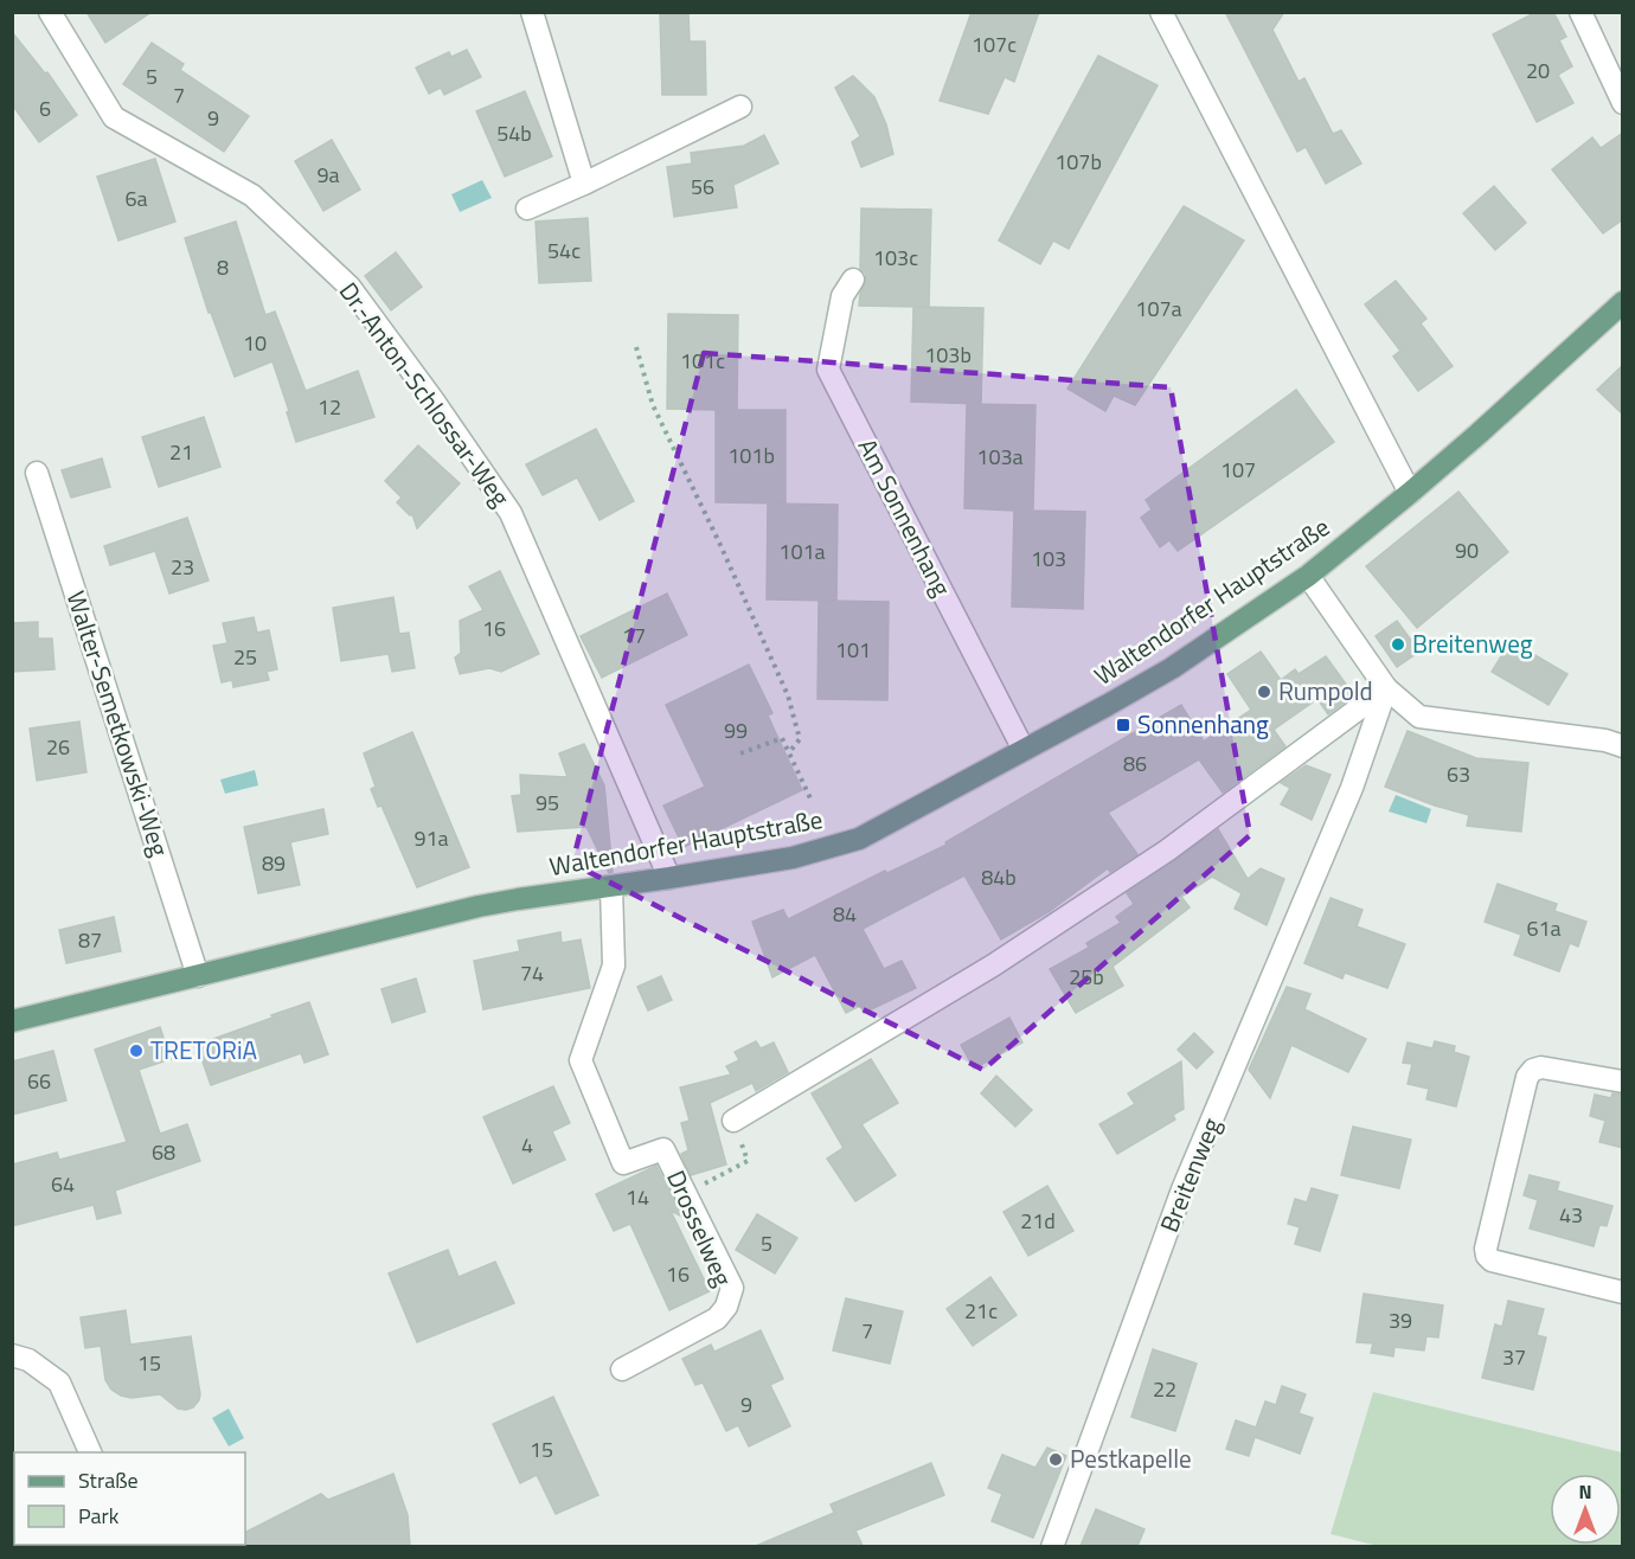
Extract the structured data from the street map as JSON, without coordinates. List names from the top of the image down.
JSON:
{
  "streets": {
    "main road": ["Waltendorfer Hauptstraße"],
    "street": [
      "Dr.-Anton-Schlossar-Weg",
      "Am Sonnenhang",
      "Walter-Semetkowski-Weg",
      "Breitenweg",
      "Drosselweg"
    ]
  },
  "crossings": [
    ["Dr.-Anton-Schlossar-Weg", "Waltendorfer Hauptstraße"],
    ["Am Sonnenhang", "Waltendorfer Hauptstraße"],
    ["Waltendorfer Hauptstraße", "Walter-Semetkowski-Weg"],
    ["Waltendorfer Hauptstraße", "Drosselweg"]
  ],
  "places": {
    "other": [
      "Breitenweg",
      "Rumpold",
      "TRETORiA",
      "Pestkapelle"
    ],
    "transit": ["Sonnenhang"]
  },
  "house_numbers": [
    "107c",
    "20",
    "5",
    "7",
    "6",
    "9",
    "54b",
    "107b",
    "9a",
    "56",
    "6a",
    "54c",
    "103c",
    "8",
    "107a",
    "10",
    "103b",
    "101c",
    "12",
    "21",
    "101b",
    "103a",
    "107",
    "90",
    "101a",
    "103",
    "23",
    "16",
    "17",
    "101",
    "25",
    "99",
    "26",
    "86",
    "63",
    "95",
    "91a",
    "89",
    "84b",
    "84",
    "61a",
    "87",
    "74",
    "25b",
    "66",
    "4",
    "68",
    "64",
    "14",
    "43",
    "21d",
    "5",
    "16",
    "21c",
    "39",
    "7",
    "37",
    "15",
    "22",
    "9",
    "15"
  ],
  "legend": ["Straße", "Park"],
  "north": "top"
}
